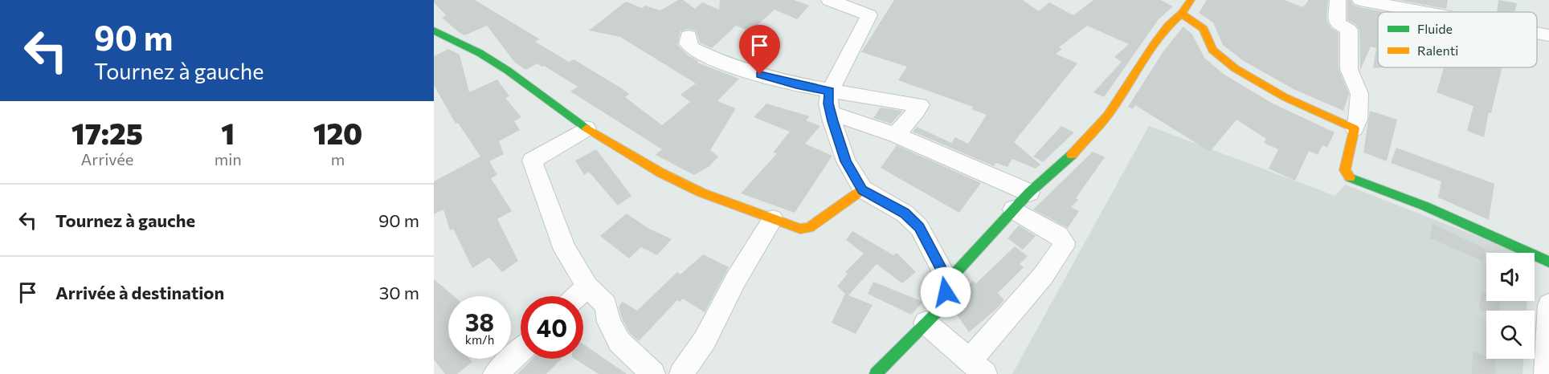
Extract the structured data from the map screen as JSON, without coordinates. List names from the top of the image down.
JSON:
{
  "legend": ["Fluide", "Ralenti"],
  "page": {
    "turn": ["90 m", "Tournez à gauche"],
    "eta": [
      "17:25",
      "Arrivée",
      "1",
      "min",
      "120",
      "m"
    ],
    "list": [
      {
        "name": "Tournez à gauche",
        "value": "90 m"
      },
      {
        "name": "Arrivée à destination",
        "value": "30 m"
      }
    ],
    "speed": "38 km/h",
    "limit": "40"
  }
}
